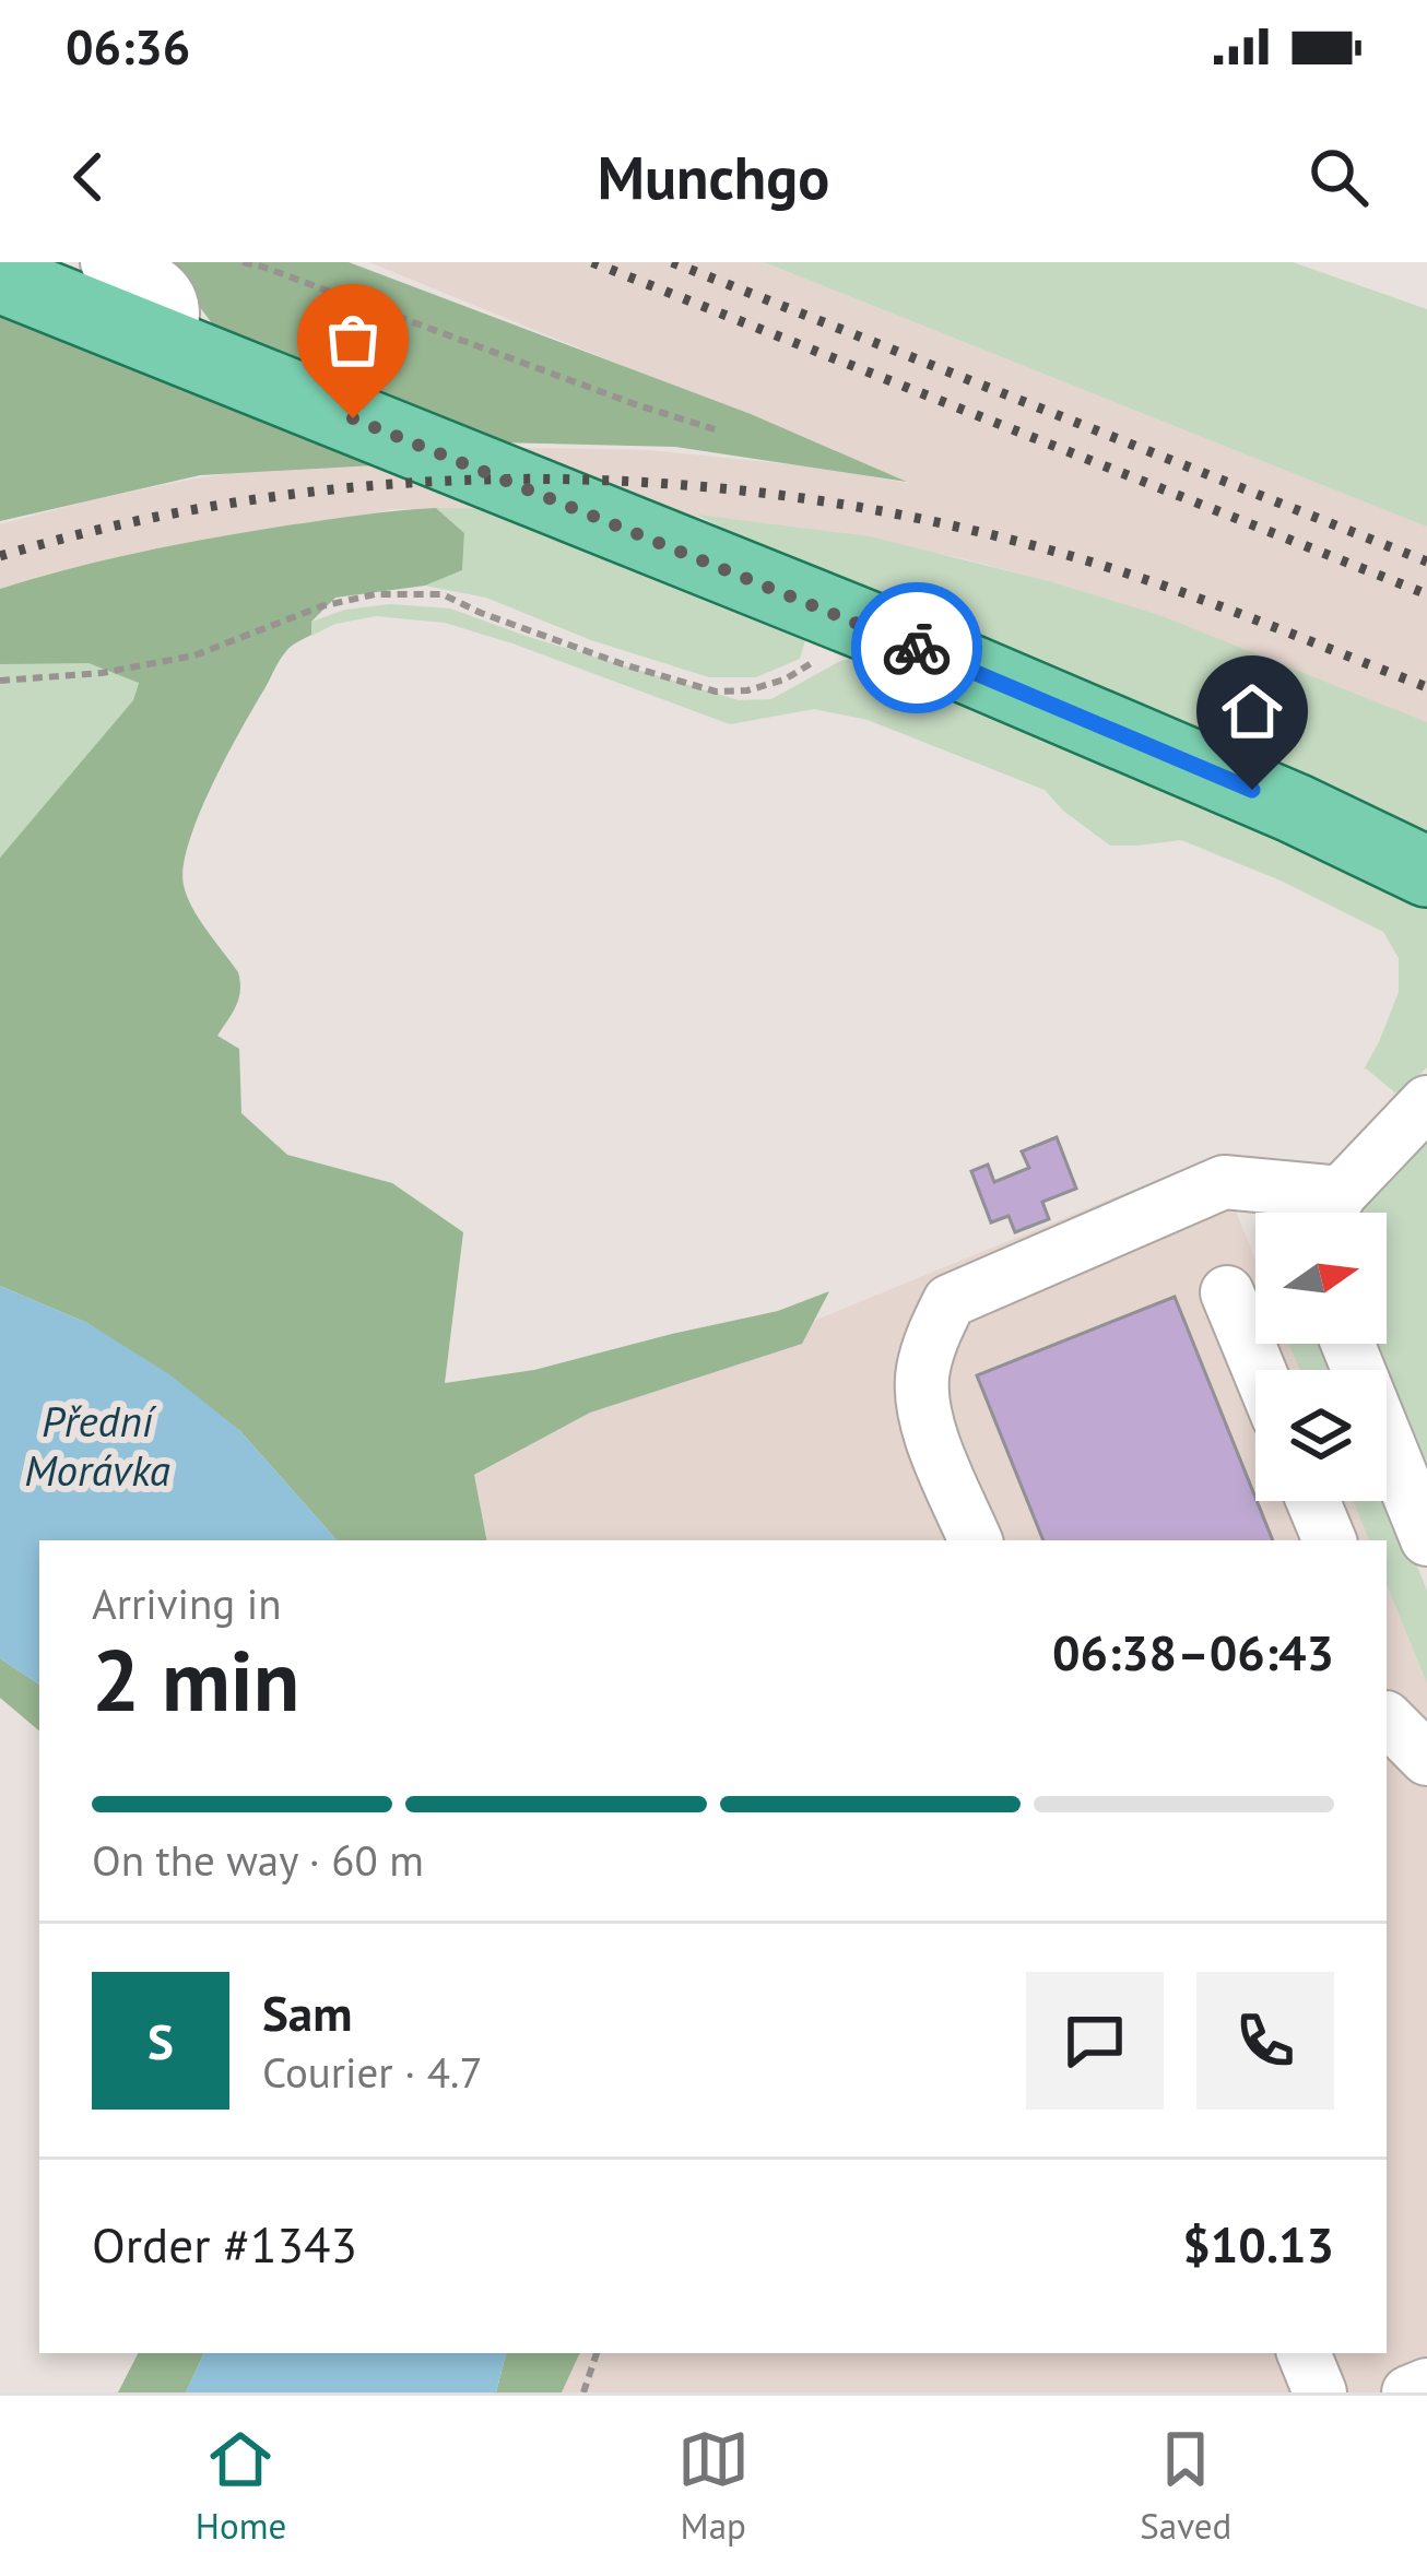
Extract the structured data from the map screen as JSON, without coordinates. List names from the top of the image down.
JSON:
{
  "water": ["Přední Morávka"],
  "north": "right",
  "page": {
    "status": "06:36",
    "header": "Munchgo",
    "heading": ["2 min", "Arriving in", "06:38–06:43"],
    "panel": [
      "Sam",
      "Courier · 4.7",
      "Order #1343",
      "$10.13"
    ],
    "bar": "On the way · 60 m",
    "round": "S",
    "tabs": ["Home", "Map", "Saved"]
  }
}
